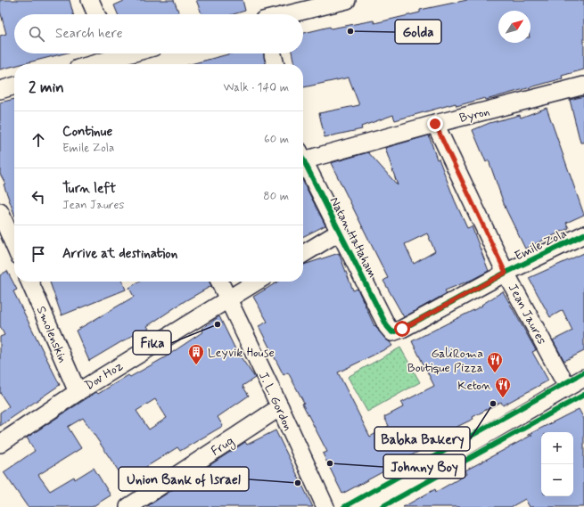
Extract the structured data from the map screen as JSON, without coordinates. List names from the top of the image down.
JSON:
{
  "streets": {
    "street": [
      "Byron",
      "Natan HaHaham",
      "Emile Zola",
      "Jean Jaures",
      "Smolenskin",
      "Dov Hoz",
      "J. L. Gordon",
      "Frug"
    ]
  },
  "crossings": [
    ["Byron", "Jean Jaures"],
    ["Natan HaHaham", "Emile Zola"],
    ["Emile Zola", "Jean Jaures"],
    ["Smolenskin", "Dov Hoz"],
    ["Dov Hoz", "J. L. Gordon"],
    ["J. L. Gordon", "Frug"]
  ],
  "places": {
    "other": [
      "Golda",
      "Fika",
      "Babka Bakery",
      "Johnny Boy",
      "Union Bank of Israel"
    ],
    "building": ["Leyvik House"],
    "restaurant": ["GaliRoma Boutique Pizza", "Keton"]
  },
  "north": "top right",
  "page": {
    "search": "Search here",
    "heading": ["2 min", "Walk · 140 m"],
    "list": [
      ["Continue", "Emile Zola", "60 m"],
      ["Turn left", "Jean Jaures", "80 m"],
      "Arrive at destination"
    ],
    "map_buttons": ["+", "−"]
  }
}
